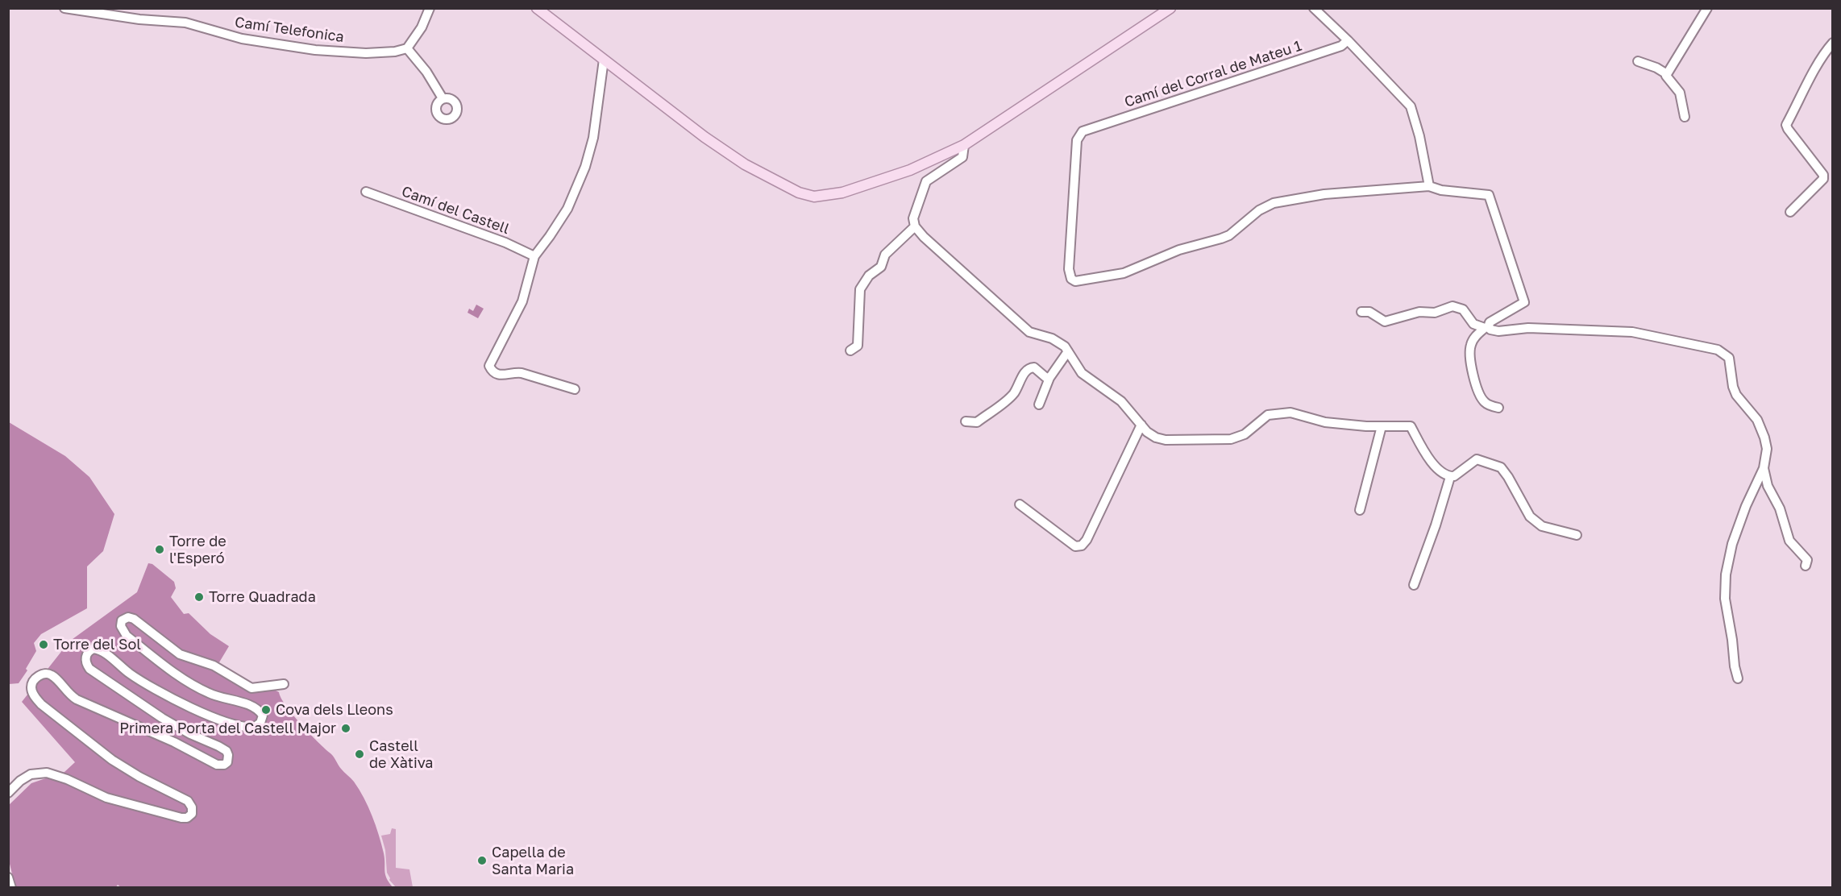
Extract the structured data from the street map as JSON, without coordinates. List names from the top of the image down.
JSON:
{
  "streets": {
    "street": ["Camí Telefonica", "Camí del Corral de Mateu 1", "Camí del Castell"]
  },
  "places": [
    "Torre de l'Esperó",
    "Torre Quadrada",
    "Torre del Sol",
    "Cova dels Lleons",
    "Primera Porta del Castell Major",
    "Castell de Xàtiva",
    "Capella de Santa Maria"
  ]
}
